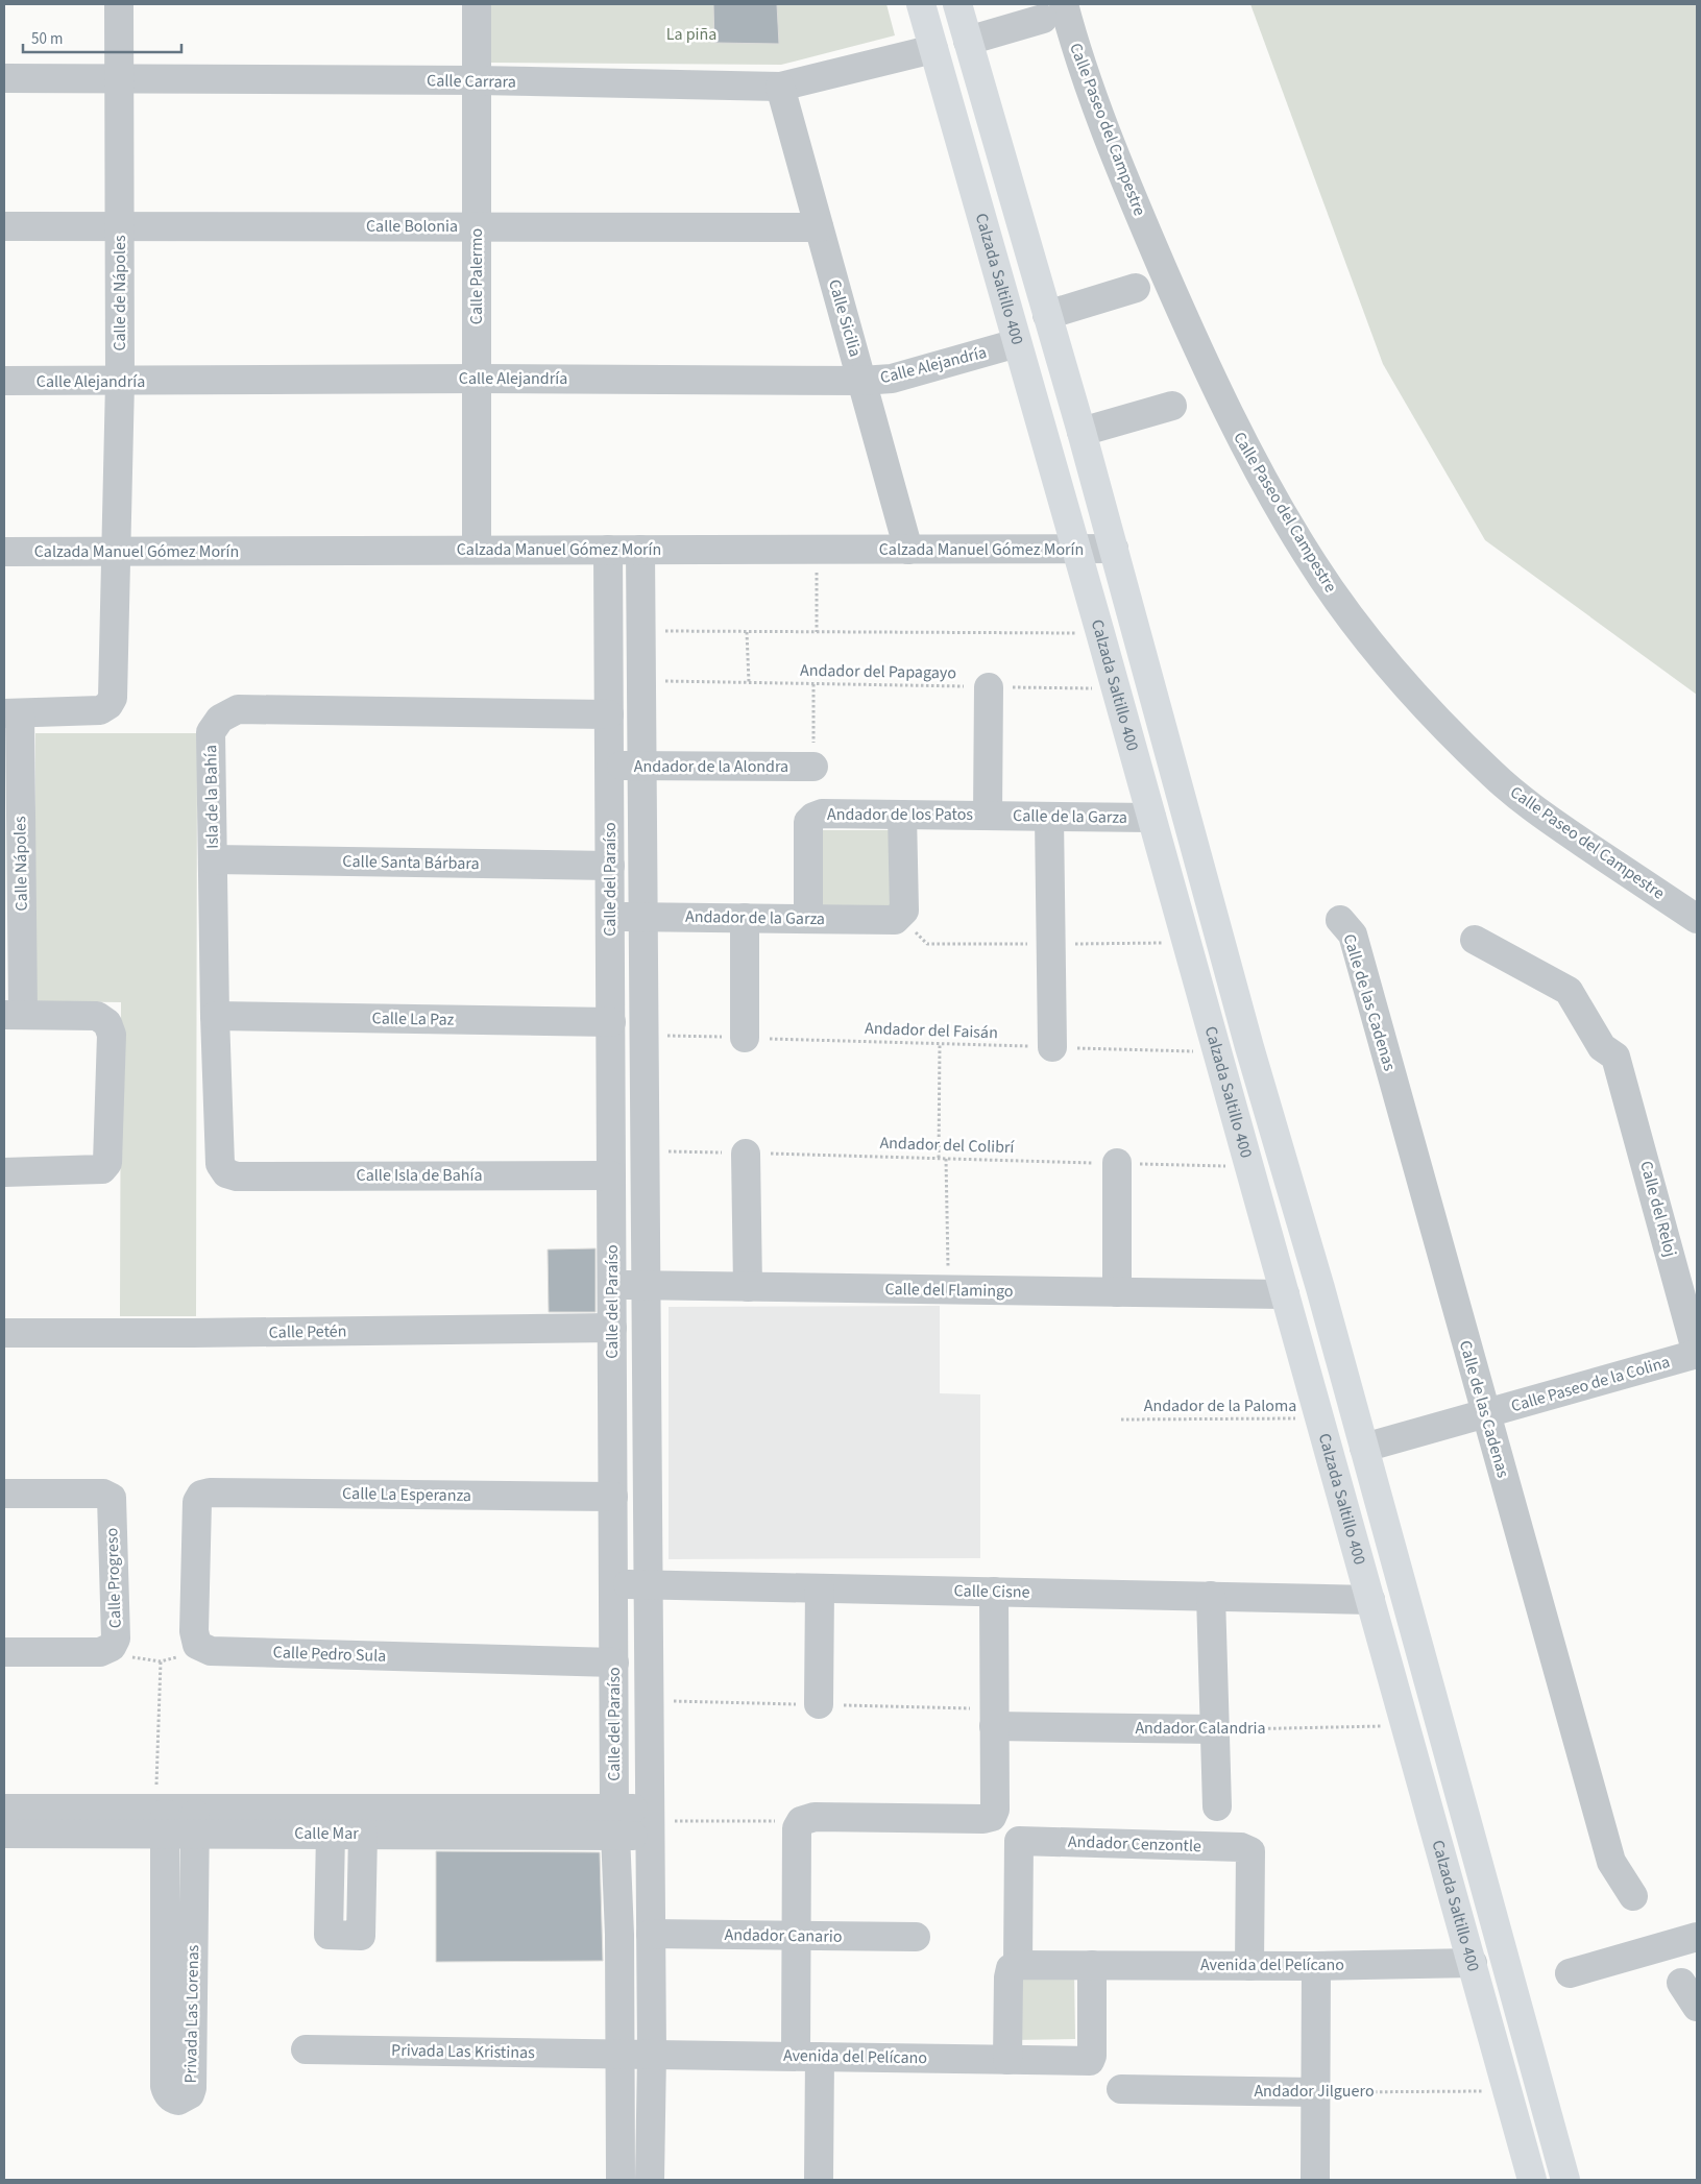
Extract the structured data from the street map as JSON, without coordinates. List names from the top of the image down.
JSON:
{
  "streets": {
    "main road": ["Calzada Saltillo 400"],
    "street": [
      "Calle Carrara",
      "Calle Paseo del Campestre",
      "Calle Bolonia",
      "Calle Palermo",
      "Calle de Nápoles",
      "Calle Sicilia",
      "Calle Alejandría",
      "Calzada Manuel Gómez Morín",
      "Andador de la Alondra",
      "Isla de la Bahía",
      "Andador de los Patos",
      "Calle de la Garza",
      "Calle Santa Bárbara",
      "Calle Nápoles",
      "Calle del Paraíso",
      "Andador de la Garza",
      "Calle de las Cadenas",
      "Calle La Paz",
      "Calle Isla de Bahía",
      "Calle del Reloj",
      "Calle del Flamingo",
      "Calle Petén",
      "Calle Paseo de la Colina",
      "Calle La Esperanza",
      "Calle Progreso",
      "Calle Cisne",
      "Calle Pedro Sula",
      "Andador Calandria",
      "Calle Mar",
      "Andador Cenzontle",
      "Andador Canario",
      "Avenida del Pelícano",
      "Privada Las Lorenas",
      "Privada Las Kristinas",
      "Andador Jilguero"
    ],
    "path": [
      "Andador del Papagayo",
      "Andador del Faisán",
      "Andador del Colibrí",
      "Andador de la Paloma"
    ]
  },
  "crossings": [
    ["Calle Carrara", "Calle Palermo"],
    ["Calle Carrara", "Calzada Saltillo 400"],
    ["Calle Carrara", "Calle de Nápoles"],
    ["Calle Carrara", "Calle Sicilia"],
    ["Calle Bolonia", "Calle Palermo"],
    ["Calle Bolonia", "Calle de Nápoles"],
    ["Calle Bolonia", "Calle Sicilia"],
    ["Calle Palermo", "Calle Alejandría"],
    ["Calle Palermo", "Calzada Manuel Gómez Morín"],
    ["Calzada Saltillo 400", "Calle Alejandría"],
    ["Calzada Saltillo 400", "Calzada Manuel Gómez Morín"],
    ["Calzada Saltillo 400", "Andador del Papagayo"],
    ["Calzada Saltillo 400", "Calle de la Garza"],
    ["Calzada Saltillo 400", "Andador del Faisán"],
    ["Calzada Saltillo 400", "Andador del Colibrí"],
    ["Calzada Saltillo 400", "Calle del Flamingo"],
    ["Calzada Saltillo 400", "Calle Paseo de la Colina"],
    ["Calzada Saltillo 400", "Andador de la Paloma"],
    ["Calzada Saltillo 400", "Calle Cisne"],
    ["Calzada Saltillo 400", "Andador Calandria"],
    ["Calzada Saltillo 400", "Avenida del Pelícano"],
    ["Calzada Saltillo 400", "Andador Jilguero"],
    ["Calle de Nápoles", "Calle Alejandría"],
    ["Calle de Nápoles", "Calzada Manuel Gómez Morín"],
    ["Calle de Nápoles", "Calle Nápoles"],
    ["Calle Sicilia", "Calle Alejandría"],
    ["Calle Sicilia", "Calzada Manuel Gómez Morín"],
    ["Calzada Manuel Gómez Morín", "Calle del Paraíso"],
    ["Andador del Papagayo", "Calle del Paraíso"],
    ["Andador de la Alondra", "Calle del Paraíso"],
    ["Isla de la Bahía", "Calle Santa Bárbara"],
    ["Isla de la Bahía", "Calle del Paraíso"],
    ["Isla de la Bahía", "Calle La Paz"],
    ["Isla de la Bahía", "Calle Isla de Bahía"],
    ["Andador de los Patos", "Calle de la Garza"],
    ["Andador de los Patos", "Andador de la Garza"],
    ["Calle Santa Bárbara", "Calle del Paraíso"],
    ["Calle del Paraíso", "Andador de la Garza"],
    ["Calle del Paraíso", "Calle La Paz"],
    ["Calle del Paraíso", "Andador del Faisán"],
    ["Calle del Paraíso", "Andador del Colibrí"],
    ["Calle del Paraíso", "Calle Isla de Bahía"],
    ["Calle del Paraíso", "Calle del Flamingo"],
    ["Calle del Paraíso", "Calle Petén"],
    ["Calle del Paraíso", "Calle La Esperanza"],
    ["Calle del Paraíso", "Calle Cisne"],
    ["Calle del Paraíso", "Calle Pedro Sula"],
    ["Calle del Paraíso", "Calle Mar"],
    ["Calle del Paraíso", "Andador Canario"],
    ["Calle del Paraíso", "Avenida del Pelícano"],
    ["Calle del Paraíso", "Privada Las Kristinas"],
    ["Calle de las Cadenas", "Calle Paseo de la Colina"],
    ["Calle del Reloj", "Calle Paseo de la Colina"],
    ["Calle La Esperanza", "Calle Pedro Sula"],
    ["Calle Mar", "Privada Las Lorenas"],
    ["Andador Cenzontle", "Avenida del Pelícano"],
    ["Avenida del Pelícano", "Privada Las Kristinas"]
  ],
  "parks": ["La piña"],
  "scale_bar": "50 m"
}
